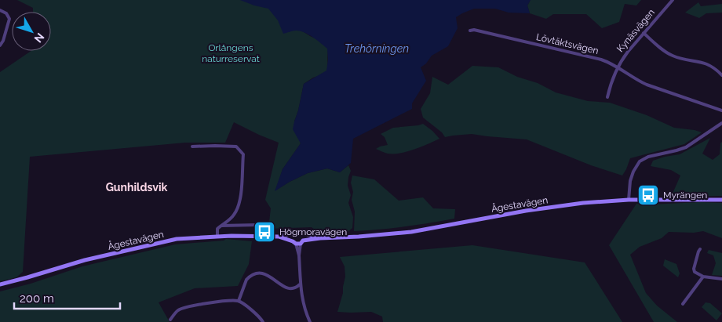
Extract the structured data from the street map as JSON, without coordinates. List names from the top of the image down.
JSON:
{
  "streets": {
    "main road": ["Ågestavägen"],
    "street": ["Kynäsvägen", "Lövtäktsvägen"]
  },
  "crossings": [
    ["Kynäsvägen", "Lövtäktsvägen"]
  ],
  "districts": ["Gunhildsvik"],
  "water": ["Trehörningen"],
  "parks": ["Orlångens naturreservat"],
  "places": {
    "bus stop": ["Myrängen", "Högmoravägen"]
  },
  "scale_bar": "200 m",
  "north": "bottom right"
}
